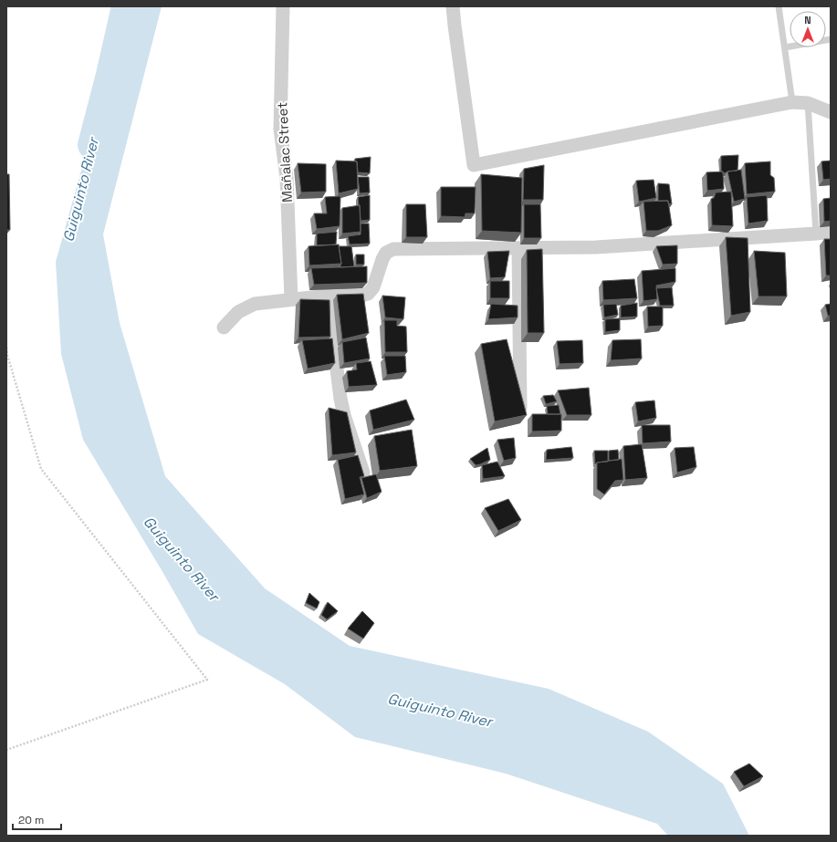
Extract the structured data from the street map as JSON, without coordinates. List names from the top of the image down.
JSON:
{
  "streets": {
    "street": ["Mañalac Street"]
  },
  "water": ["Guiguinto River"],
  "scale_bar": "20 m",
  "north": "top"
}
